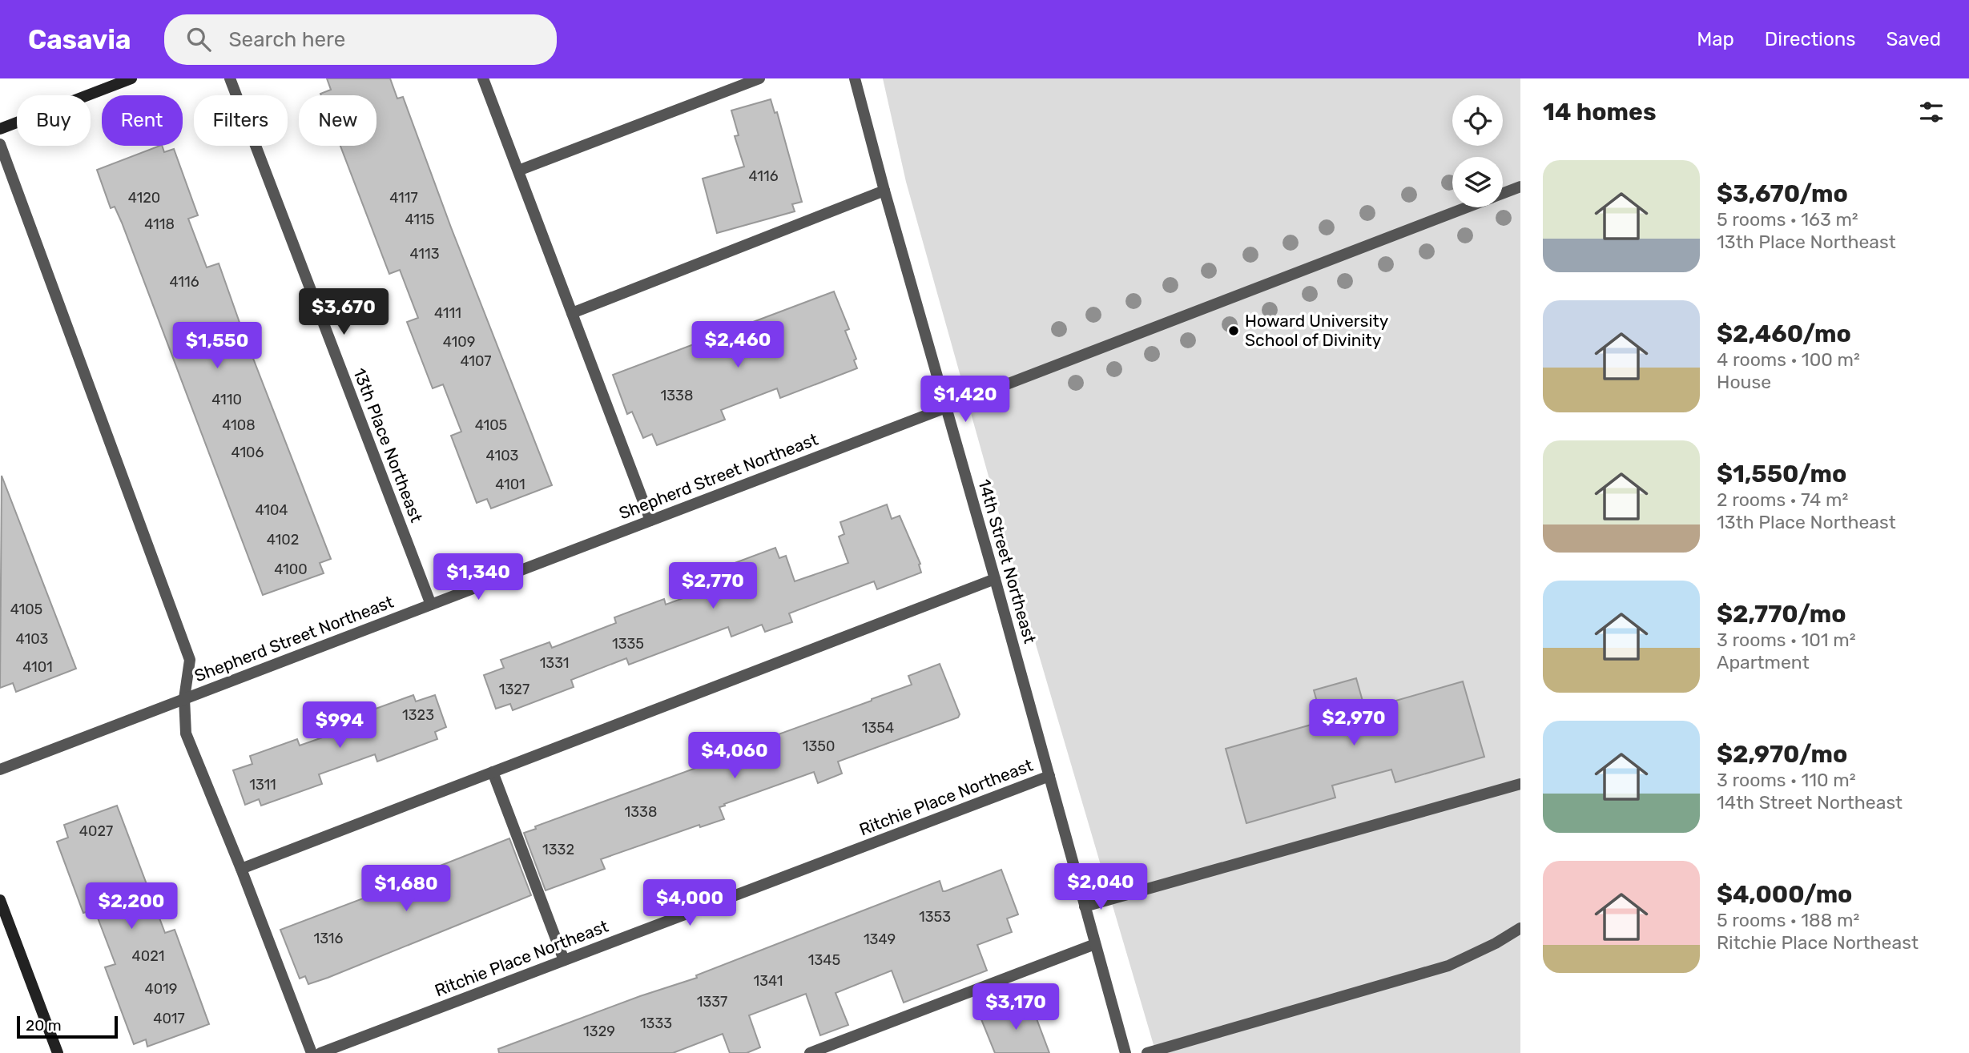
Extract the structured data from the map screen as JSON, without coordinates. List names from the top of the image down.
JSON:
{
  "streets": {
    "street": [
      "13th Place Northeast",
      "Shepherd Street Northeast",
      "14th Street Northeast",
      "Ritchie Place Northeast"
    ]
  },
  "crossings": [
    ["13th Place Northeast", "Shepherd Street Northeast"],
    ["Shepherd Street Northeast", "14th Street Northeast"],
    ["14th Street Northeast", "Ritchie Place Northeast"]
  ],
  "places": ["Howard University School of Divinity"],
  "house_numbers": [
    "4116",
    "4120",
    "4117",
    "4115",
    "4118",
    "4113",
    "4116",
    "4111",
    "4109",
    "4107",
    "1338",
    "4110",
    "4108",
    "4105",
    "4106",
    "4103",
    "4101",
    "4104",
    "4102",
    "4100",
    "4105",
    "4103",
    "1335",
    "1331",
    "4101",
    "1327",
    "1323",
    "1354",
    "1350",
    "1311",
    "1338",
    "4027",
    "1332",
    "1353",
    "1316",
    "1349",
    "4021",
    "1345",
    "1341",
    "4019",
    "1337",
    "4017",
    "1333",
    "1329"
  ],
  "scale_bar": "20 m",
  "page": {
    "header": "Casavia",
    "search": "Search here",
    "nav": ["Map", "Directions", "Saved"],
    "heading": "14 homes",
    "chip": [
      "Buy",
      "Rent",
      "Filters",
      "New"
    ],
    "list": [
      {
        "name": "$3,670/mo",
        "note": "5 rooms · 163 m² · 13th Place Northeast"
      },
      {
        "name": "$2,460/mo",
        "note": "4 rooms · 100 m² · House"
      },
      {
        "name": "$1,550/mo",
        "note": "2 rooms · 74 m² · 13th Place Northeast"
      },
      {
        "name": "$2,770/mo",
        "note": "3 rooms · 101 m² · Apartment"
      },
      {
        "name": "$2,970/mo",
        "note": "3 rooms · 110 m² · 14th Street Northeast"
      },
      {
        "name": "$4,000/mo",
        "note": "5 rooms · 188 m² · Ritchie Place Northeast"
      }
    ],
    "price": [
      "$3,670",
      "$2,460",
      "$1,550",
      "$1,420",
      "$1,340",
      "$2,770",
      "$2,970",
      "$994",
      "$4,060",
      "$2,040",
      "$1,680",
      "$4,000",
      "$2,200",
      "$3,170"
    ],
    "scale": "20 m"
  }
}
